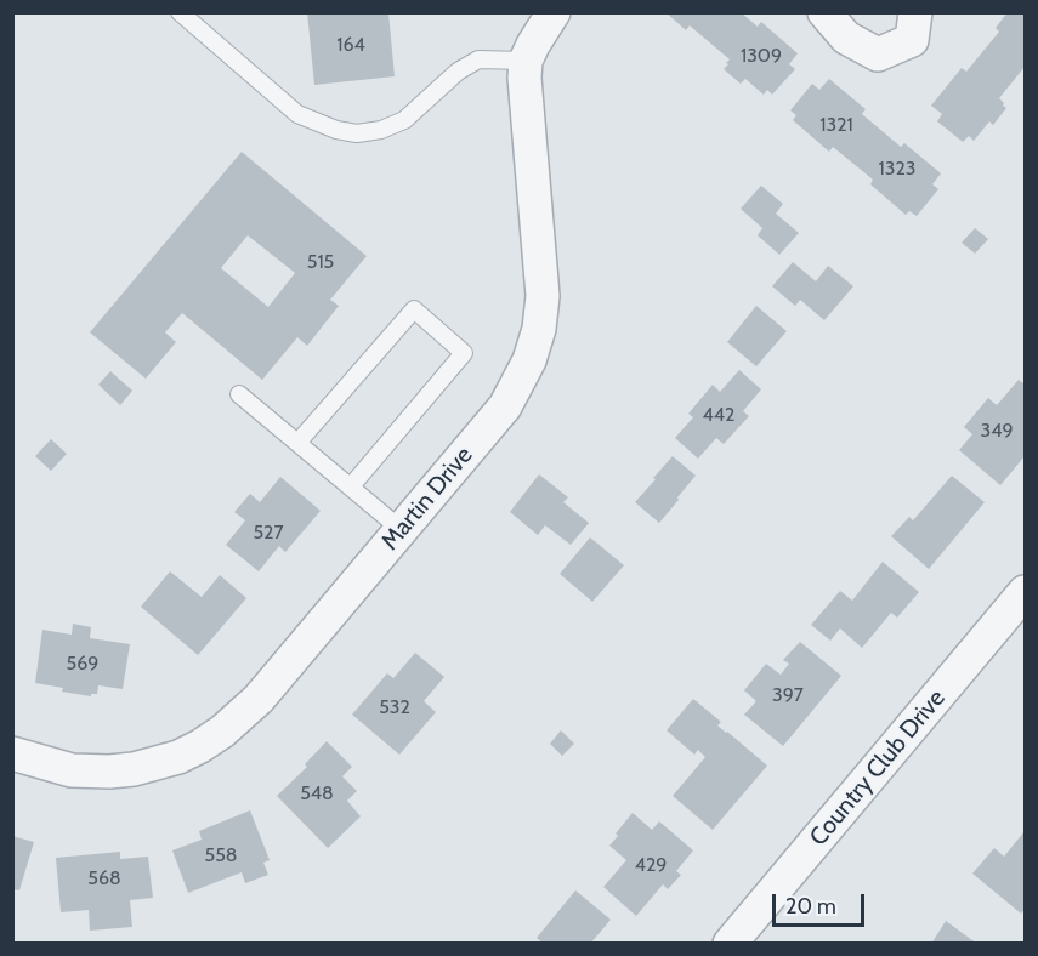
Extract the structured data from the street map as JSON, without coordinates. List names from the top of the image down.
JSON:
{
  "streets": {
    "street": ["Martin Drive", "Country Club Drive"]
  },
  "house_numbers": [
    "164",
    "1309",
    "1321",
    "1323",
    "515",
    "442",
    "349",
    "527",
    "569",
    "397",
    "532",
    "548",
    "558",
    "429",
    "568"
  ],
  "scale_bar": "20 m"
}
